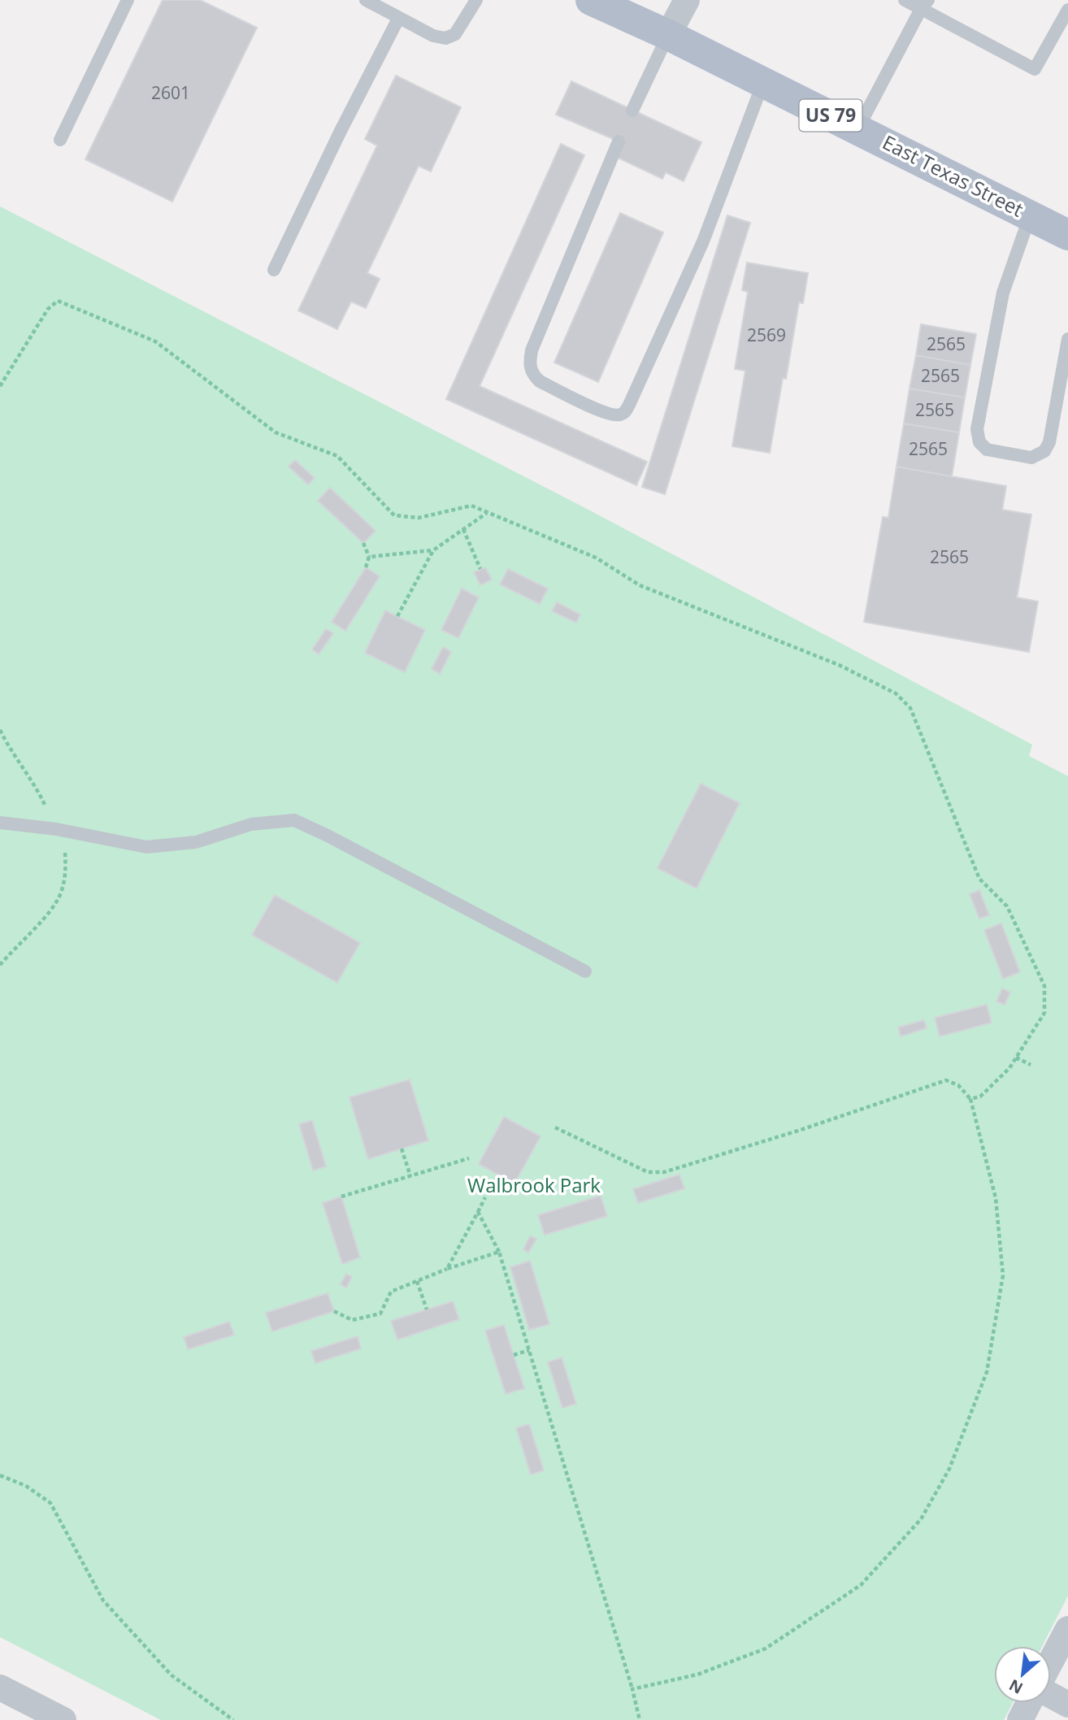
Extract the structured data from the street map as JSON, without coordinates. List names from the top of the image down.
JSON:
{
  "streets": {
    "main road": ["US 79", "East Texas Street"]
  },
  "parks": ["Walbrook Park"],
  "house_numbers": [
    "2601",
    "2569",
    "2565",
    "2565",
    "2565",
    "2565",
    "2565"
  ],
  "north": "bottom left"
}
